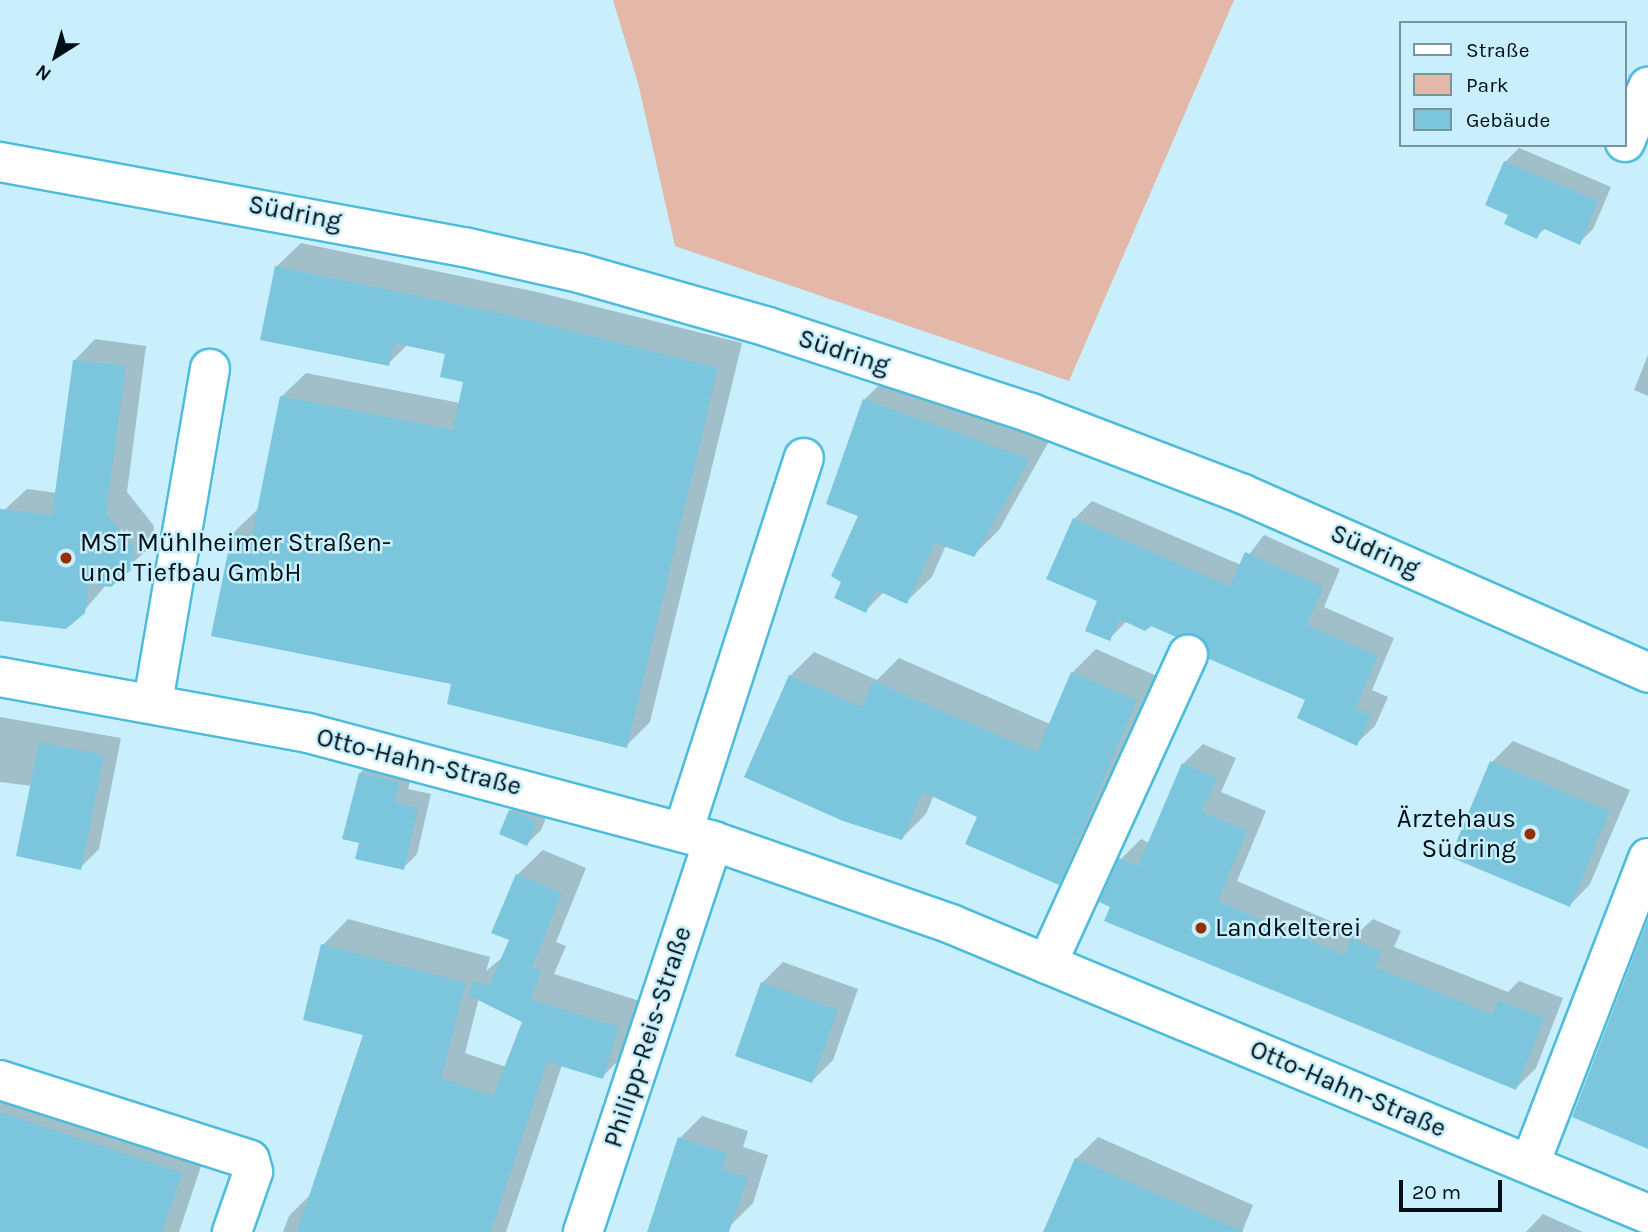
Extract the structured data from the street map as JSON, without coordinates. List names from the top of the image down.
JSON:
{
  "streets": {
    "street": ["Südring", "Otto-Hahn-Straße", "Philipp-Reis-Straße"]
  },
  "crossings": [
    ["Otto-Hahn-Straße", "Philipp-Reis-Straße"]
  ],
  "places": ["MST Mühlheimer Straßen- und Tiefbau GmbH", "Ärztehaus Südring", "Landkelterei"],
  "legend": ["Straße", "Park", "Gebäude"],
  "scale_bar": "20 m",
  "north": "bottom left"
}
